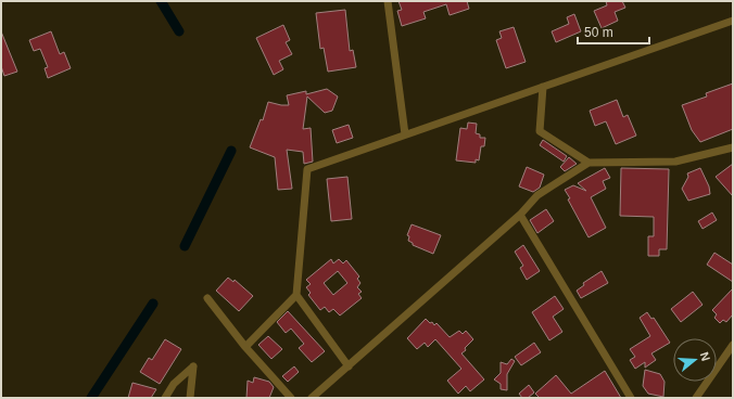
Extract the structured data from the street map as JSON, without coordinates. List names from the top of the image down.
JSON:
{
  "scale_bar": "50 m",
  "north": "right"
}
